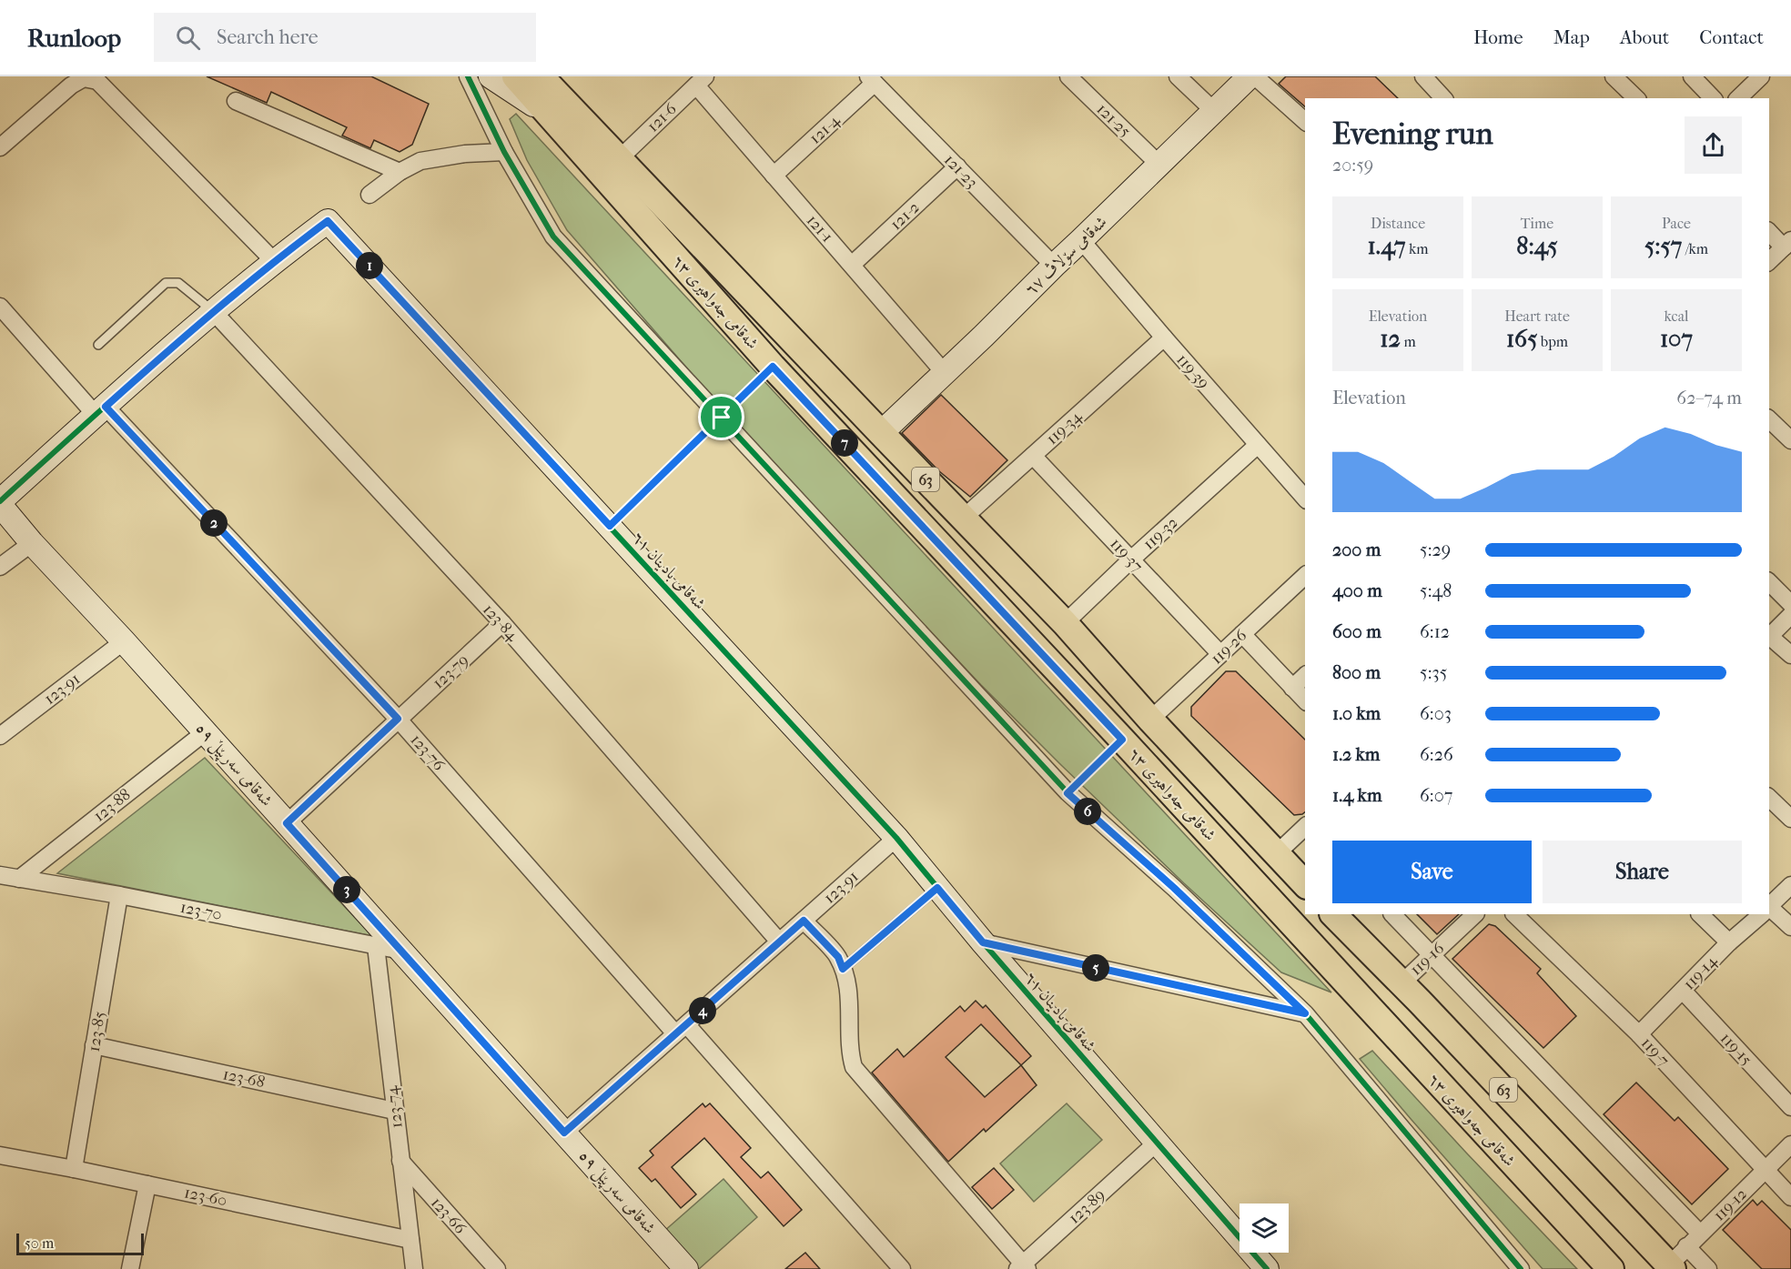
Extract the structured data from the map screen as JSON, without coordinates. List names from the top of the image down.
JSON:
{
  "streets": {
    "main road": ["شەقامی جەواهیری ٦٣", "63"],
    "street": [
      "121-6",
      "121-25",
      "121-4",
      "121-23",
      "121-2",
      "121-1",
      "شەقامی سۆلاڤ ٦٧",
      "119-39",
      "119-34",
      "119-32",
      "119-37",
      "شەقامی بادینان ٦١",
      "123-84",
      "119-26",
      "123-79",
      "123-91",
      "123-76",
      "شەقامی سەرپێڵ ٥٩",
      "123-88",
      "123-70",
      "119-16",
      "119-14",
      "123-85",
      "119-15",
      "119-7",
      "123-68",
      "123-74",
      "123-60",
      "119-12",
      "123-89",
      "123-66"
    ]
  },
  "crossings": [
    ["121-6", "121-1"],
    ["121-6", "شەقامی جەواهیری ٦٣"],
    ["121-25", "شەقامی سۆلاڤ ٦٧"],
    ["121-4", "121-23"],
    ["121-4", "121-1"],
    ["121-23", "121-2"],
    ["121-23", "شەقامی سۆلاڤ ٦٧"],
    ["121-2", "121-1"],
    ["121-1", "شەقامی سۆلاڤ ٦٧"],
    ["شەقامی سۆلاڤ ٦٧", "شەقامی جەواهیری ٦٣"],
    ["شەقامی سۆلاڤ ٦٧", "119-39"],
    ["شەقامی جەواهیری ٦٣", "119-34"],
    ["شەقامی جەواهیری ٦٣", "119-32"],
    ["شەقامی جەواهیری ٦٣", "119-26"],
    ["119-39", "119-34"],
    ["119-39", "119-32"],
    ["119-34", "119-37"],
    ["63", "119-16"],
    ["63", "119-12"],
    ["119-32", "119-37"],
    ["119-37", "119-26"],
    ["شەقامی بادینان ٦١", "123-84"],
    ["شەقامی بادینان ٦١", "123-91"],
    ["شەقامی بادینان ٦١", "123-76"],
    ["شەقامی بادینان ٦١", "شەقامی سەرپێڵ ٥٩"],
    ["شەقامی بادینان ٦١", "123-89"],
    ["123-84", "123-79"],
    ["123-84", "123-91"],
    ["123-79", "123-76"],
    ["123-79", "شەقامی سەرپێڵ ٥٩"],
    ["123-91", "123-76"],
    ["123-91", "شەقامی سەرپێڵ ٥٩"],
    ["شەقامی سەرپێڵ ٥٩", "123-88"],
    ["شەقامی سەرپێڵ ٥٩", "123-70"],
    ["123-88", "123-70"],
    ["123-70", "123-85"],
    ["123-70", "123-74"],
    ["119-14", "119-15"],
    ["119-14", "119-7"],
    ["123-85", "123-68"],
    ["123-85", "123-60"],
    ["119-7", "119-12"],
    ["123-68", "123-74"],
    ["123-74", "123-60"],
    ["123-74", "123-66"]
  ],
  "scale_bar": "50 m",
  "page": {
    "header": "Runloop",
    "search": "Search here",
    "nav": [
      "Home",
      "Map",
      "About",
      "Contact"
    ],
    "heading": ["Evening run", "20:59"],
    "stats": [
      ["Distance", "1.47 km"],
      ["Time", "8:45"],
      ["Pace", "5:57 /km"],
      ["Elevation", "12 m"],
      ["Heart rate", "165 bpm"],
      ["kcal", "107"]
    ],
    "pins": [
      "1",
      "7",
      "2",
      "6",
      "3",
      "5",
      "4"
    ],
    "chart": ["Elevation", "62–74 m"],
    "list": [
      {
        "name": "200 m",
        "note": "5:29"
      },
      {
        "name": "400 m",
        "note": "5:48"
      },
      {
        "name": "600 m",
        "note": "6:12"
      },
      {
        "name": "800 m",
        "note": "5:35"
      },
      {
        "name": "1.0 km",
        "note": "6:03"
      },
      {
        "name": "1.2 km",
        "note": "6:26"
      },
      {
        "name": "1.4 km",
        "note": "6:07"
      }
    ],
    "buttons": ["Save", "Share"],
    "scale": "50 m"
  }
}
